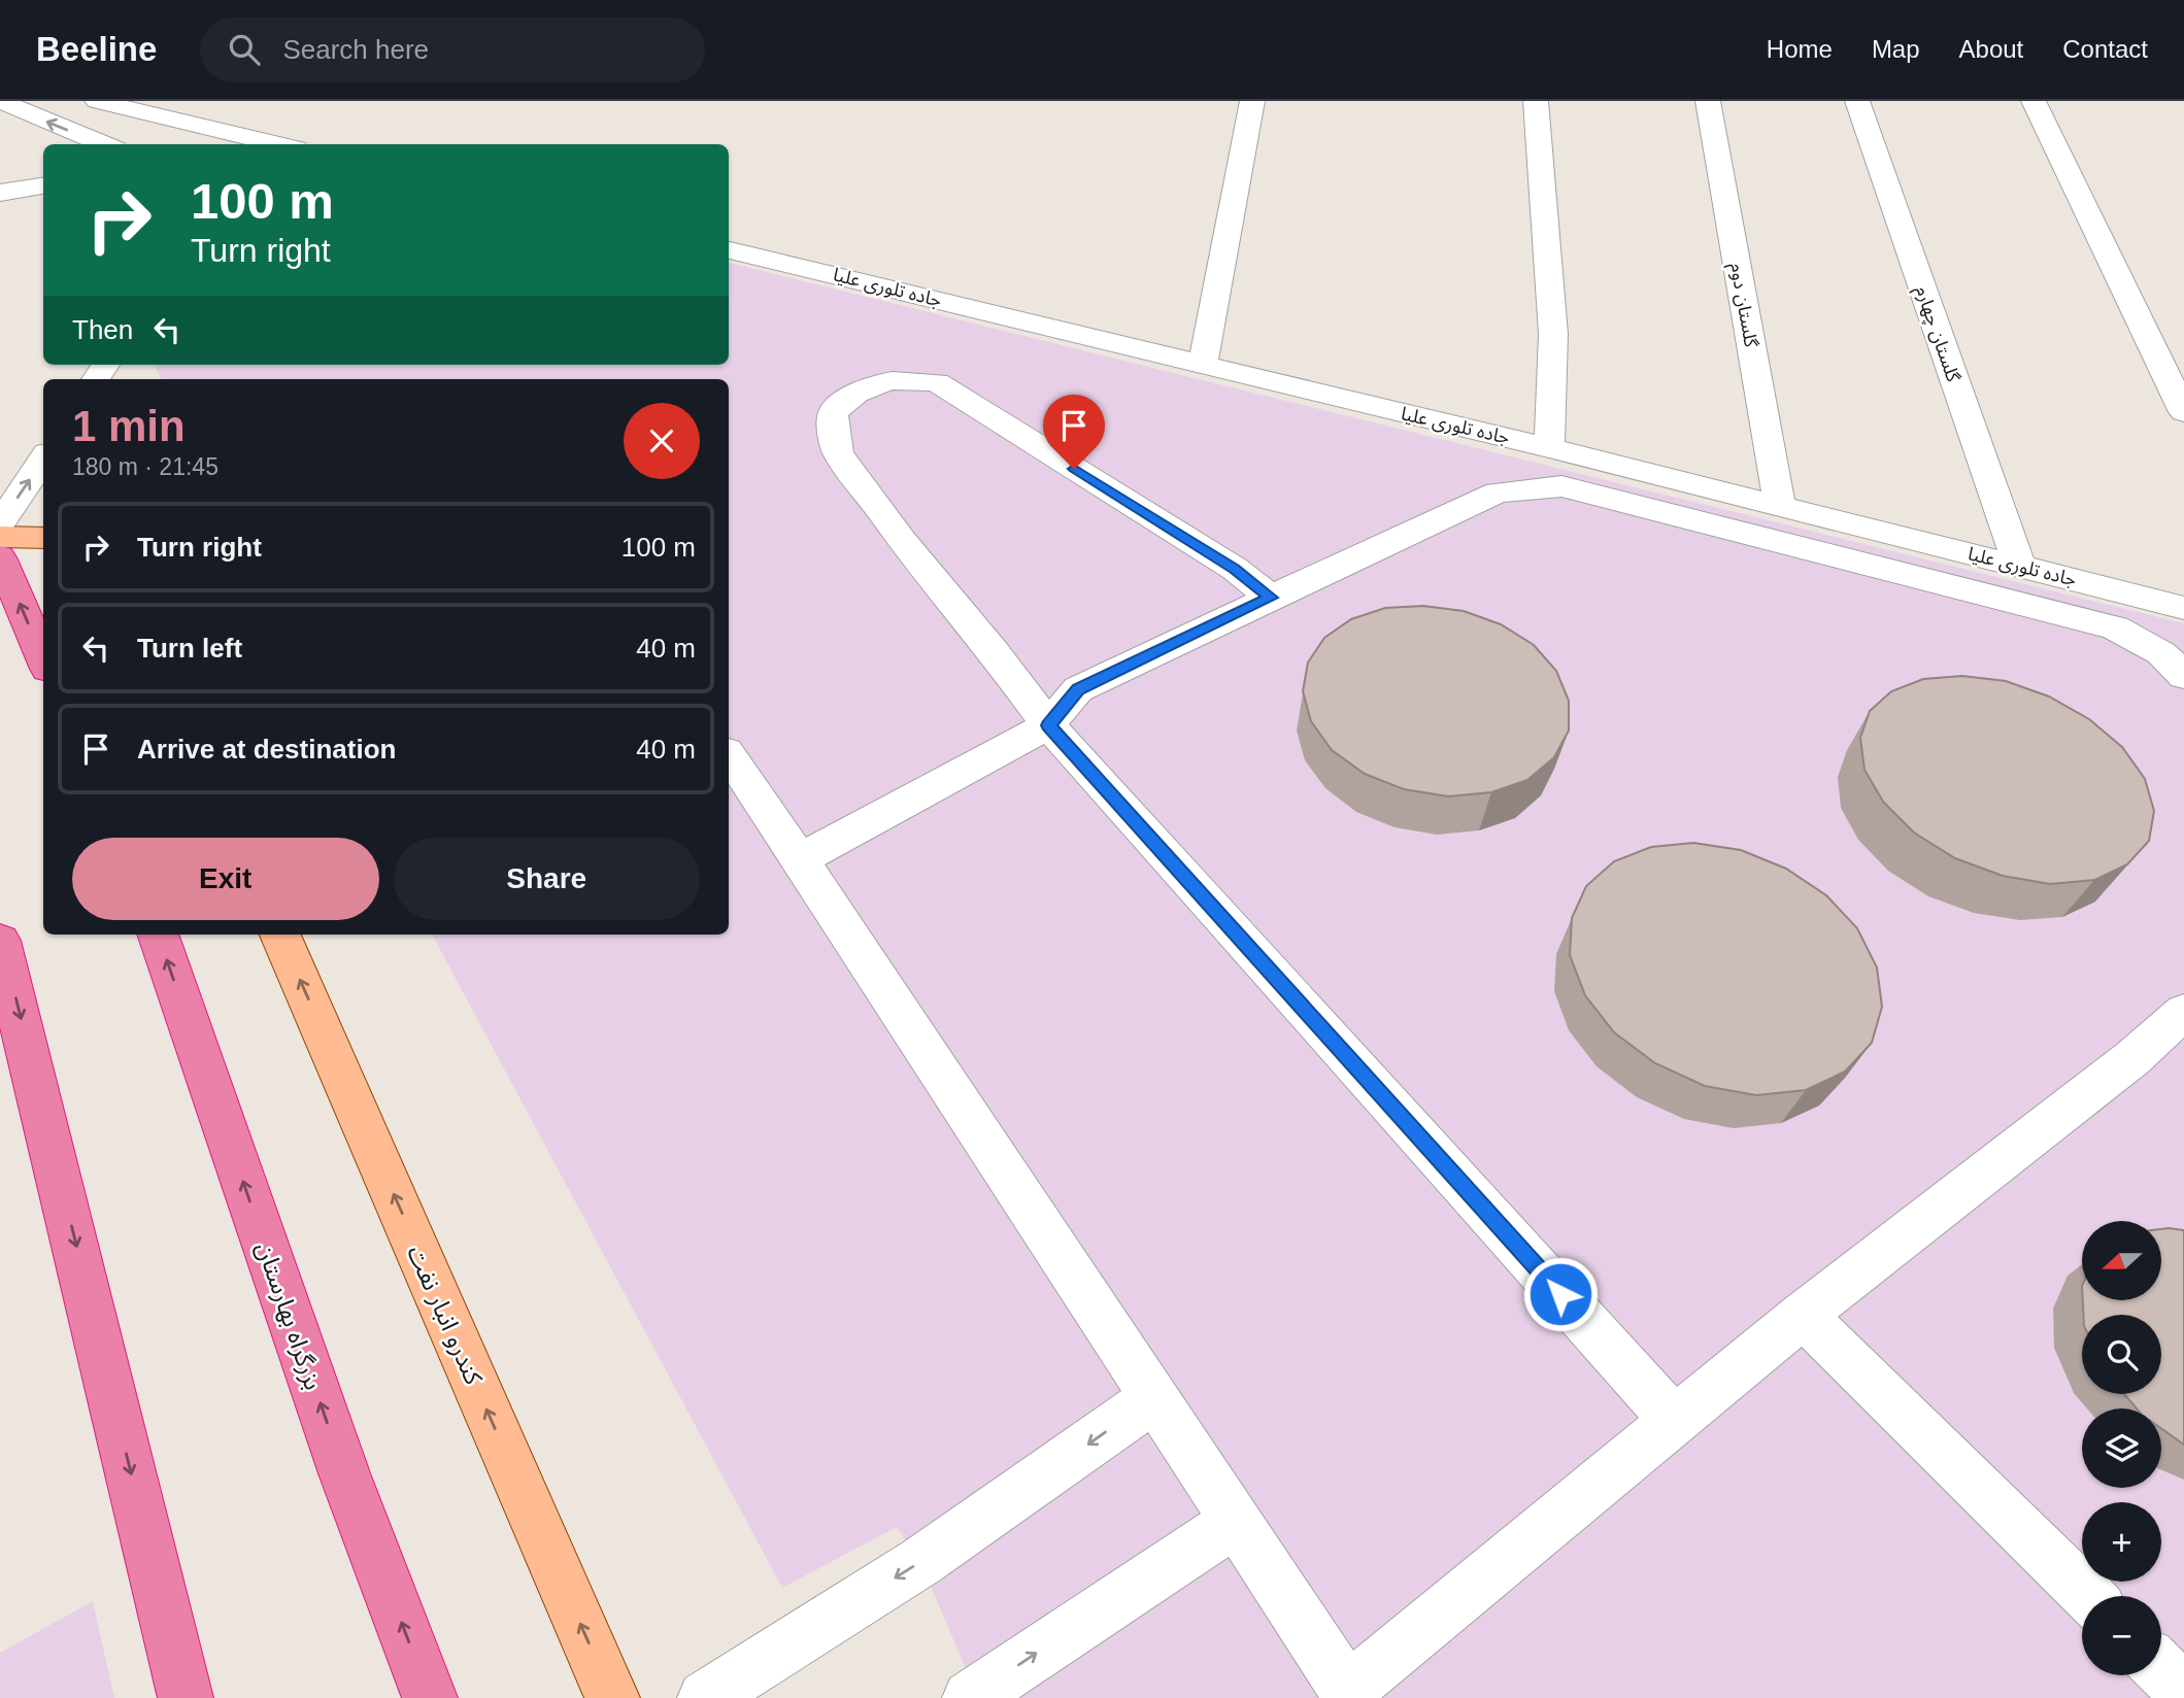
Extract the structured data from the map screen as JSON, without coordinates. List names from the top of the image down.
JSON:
{
  "streets": {
    "highway": ["بزرگراه بهارستان"],
    "main road": ["کندرو انبار نفت"],
    "street": ["جاده تلوری علیا", "گلستان دوم", "گلستان چهارم"]
  },
  "crossings": [
    ["جاده تلوری علیا", "گلستان دوم"],
    ["جاده تلوری علیا", "گلستان چهارم"]
  ],
  "one_way": ["کندرو انبار نفت"],
  "north": "left",
  "page": {
    "header": "Beeline",
    "search": "Search here",
    "nav": [
      "Home",
      "Map",
      "About",
      "Contact"
    ],
    "turn": ["100 m", "Turn right"],
    "then": "Then",
    "heading": ["1 min", "180 m · 21:45"],
    "list": [
      {
        "name": "Turn right",
        "value": "100 m"
      },
      {
        "name": "Turn left",
        "value": "40 m"
      },
      {
        "name": "Arrive at destination",
        "value": "40 m"
      }
    ],
    "buttons": ["Exit", "Share"],
    "map_buttons": ["+", "−"]
  }
}
